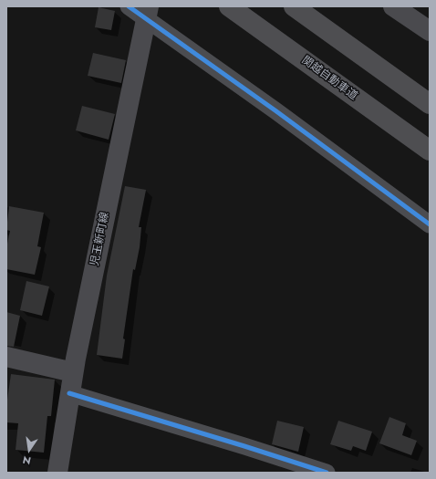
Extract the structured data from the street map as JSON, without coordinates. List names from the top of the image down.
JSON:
{
  "streets": {
    "highway": ["関越自動車道"],
    "main road": ["児玉新町線"]
  },
  "north": "bottom"
}
